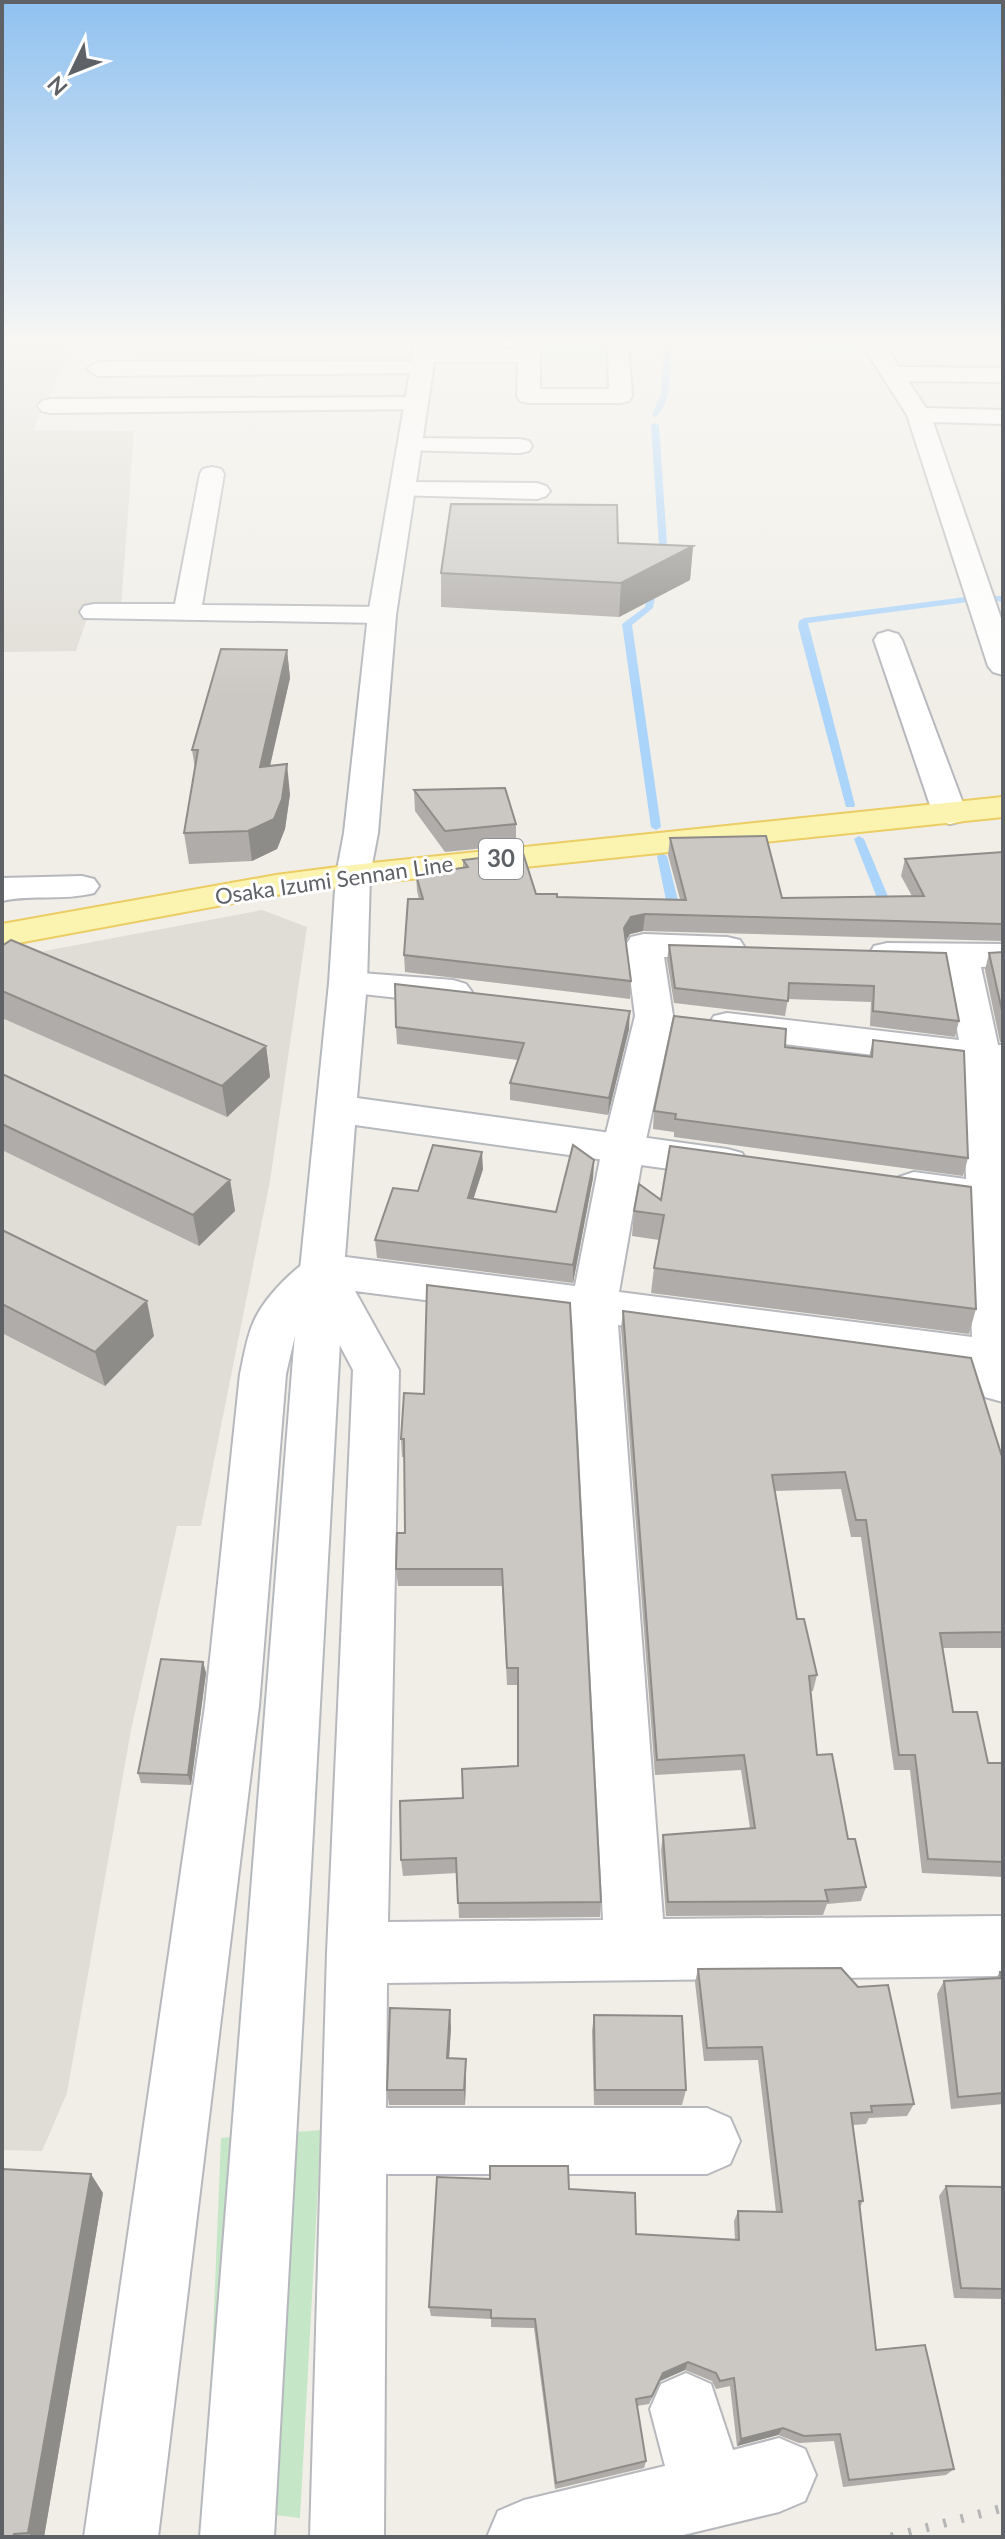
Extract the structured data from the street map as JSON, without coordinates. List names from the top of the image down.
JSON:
{
  "streets": {
    "main road": ["30", "Osaka Izumi Sennan Line"]
  },
  "north": "bottom left"
}
